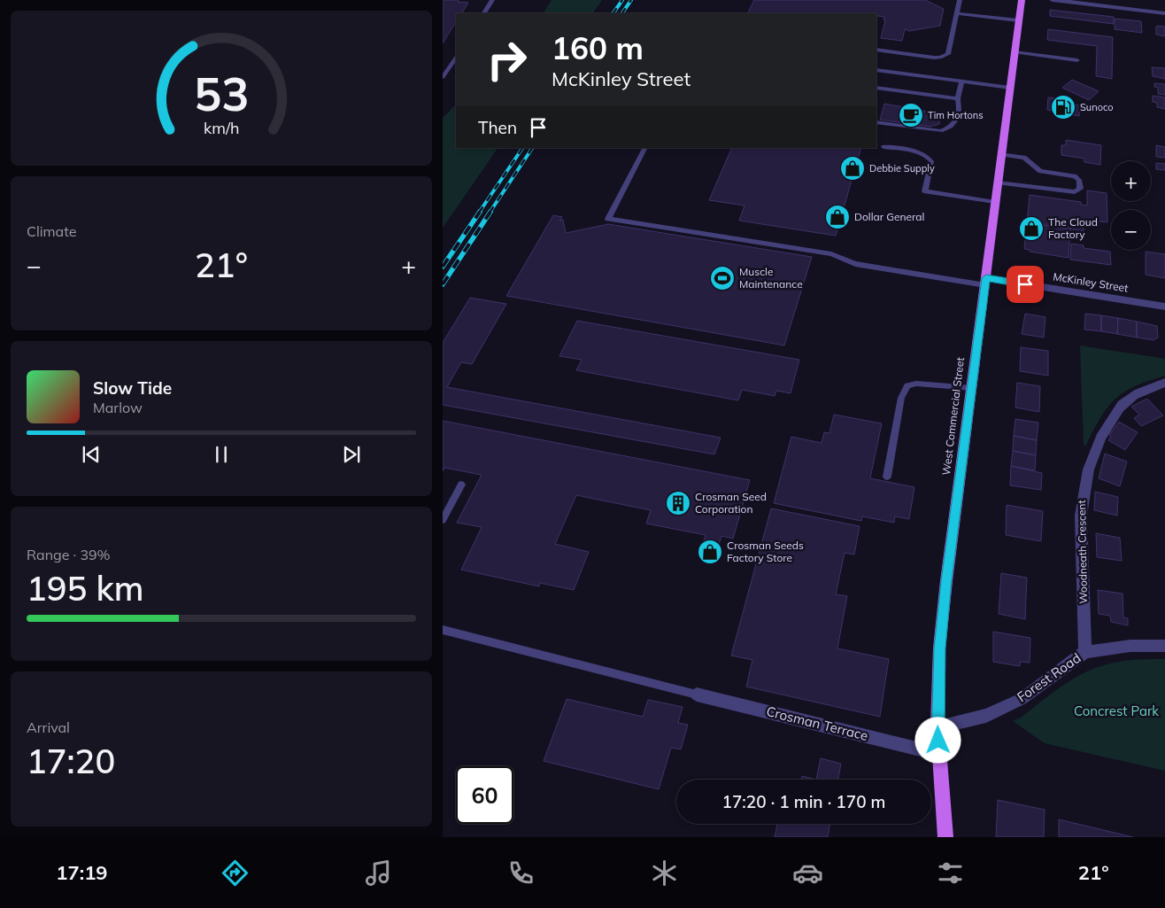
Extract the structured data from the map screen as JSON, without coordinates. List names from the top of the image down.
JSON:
{
  "streets": {
    "main road": ["West Commercial Street"],
    "street": [
      "McKinley Street",
      "Woodneath Crescent",
      "Forest Road",
      "Crosman Terrace"
    ]
  },
  "crossings": [
    ["McKinley Street", "West Commercial Street"],
    ["West Commercial Street", "Forest Road"],
    ["West Commercial Street", "Crosman Terrace"],
    ["Woodneath Crescent", "Forest Road"]
  ],
  "parks": ["Concrest Park"],
  "places": {
    "fuel station": ["Sunoco"],
    "cafe": ["Tim Hortons"],
    "shop": [
      "Debbie Supply",
      "Dollar General",
      "The Cloud Factory",
      "Crosman Seeds Factory Store"
    ],
    "sports": ["Muscle Maintenance"],
    "building": ["Crosman Seed Corporation"]
  },
  "page": {
    "turn": ["160 m", "McKinley Street"],
    "then": "Then",
    "map_buttons": ["+", "−"],
    "tile": [
      "Climate",
      ["Range · 39%", "195 km"],
      ["Arrival", "17:20"]
    ],
    "heat": ["−", "21°", "+"],
    "song": ["Slow Tide", "Marlow"],
    "limit": "60",
    "trip": "17:20 · 1 min · 170 m",
    "tabs": ["17:19", "21°"],
    "gauge": ["53", "km/h"]
  }
}
